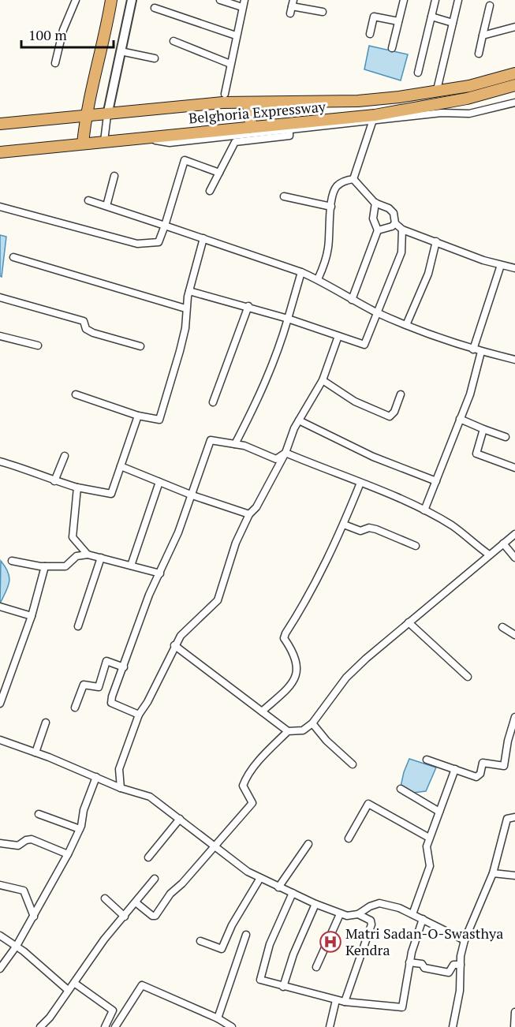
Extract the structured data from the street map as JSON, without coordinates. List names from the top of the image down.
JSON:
{
  "streets": {
    "highway": ["Belghoria Expressway"]
  },
  "places": {
    "hospital": ["Matri Sadan-O-Swasthya Kendra"]
  },
  "scale_bar": "100 m"
}
